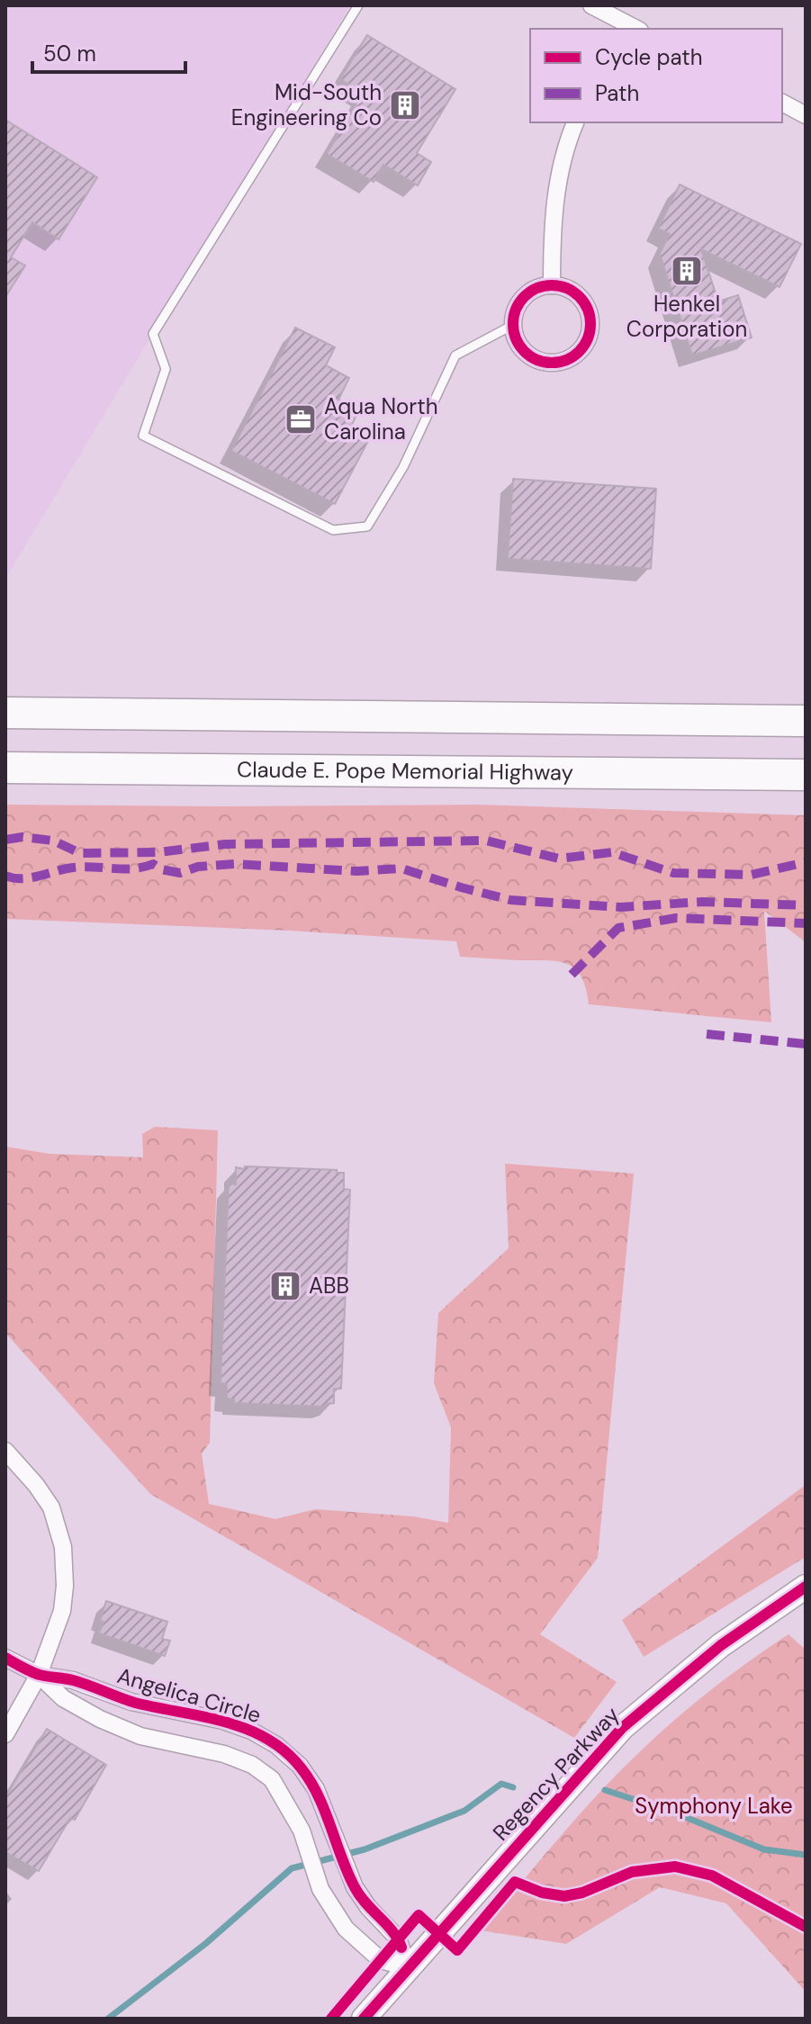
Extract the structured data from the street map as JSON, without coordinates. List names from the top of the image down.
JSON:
{
  "streets": {
    "highway": ["Claude E. Pope Memorial Highway"],
    "street": ["Angelica Circle", "Regency Parkway"]
  },
  "crossings": [
    ["Angelica Circle", "Regency Parkway"]
  ],
  "parks": ["Symphony Lake"],
  "places": {
    "building": ["Mid-South Engineering Co", "Henkel Corporation", "ABB"],
    "office": ["Aqua North Carolina"]
  },
  "legend": ["Cycle path", "Path"],
  "scale_bar": "50 m"
}
